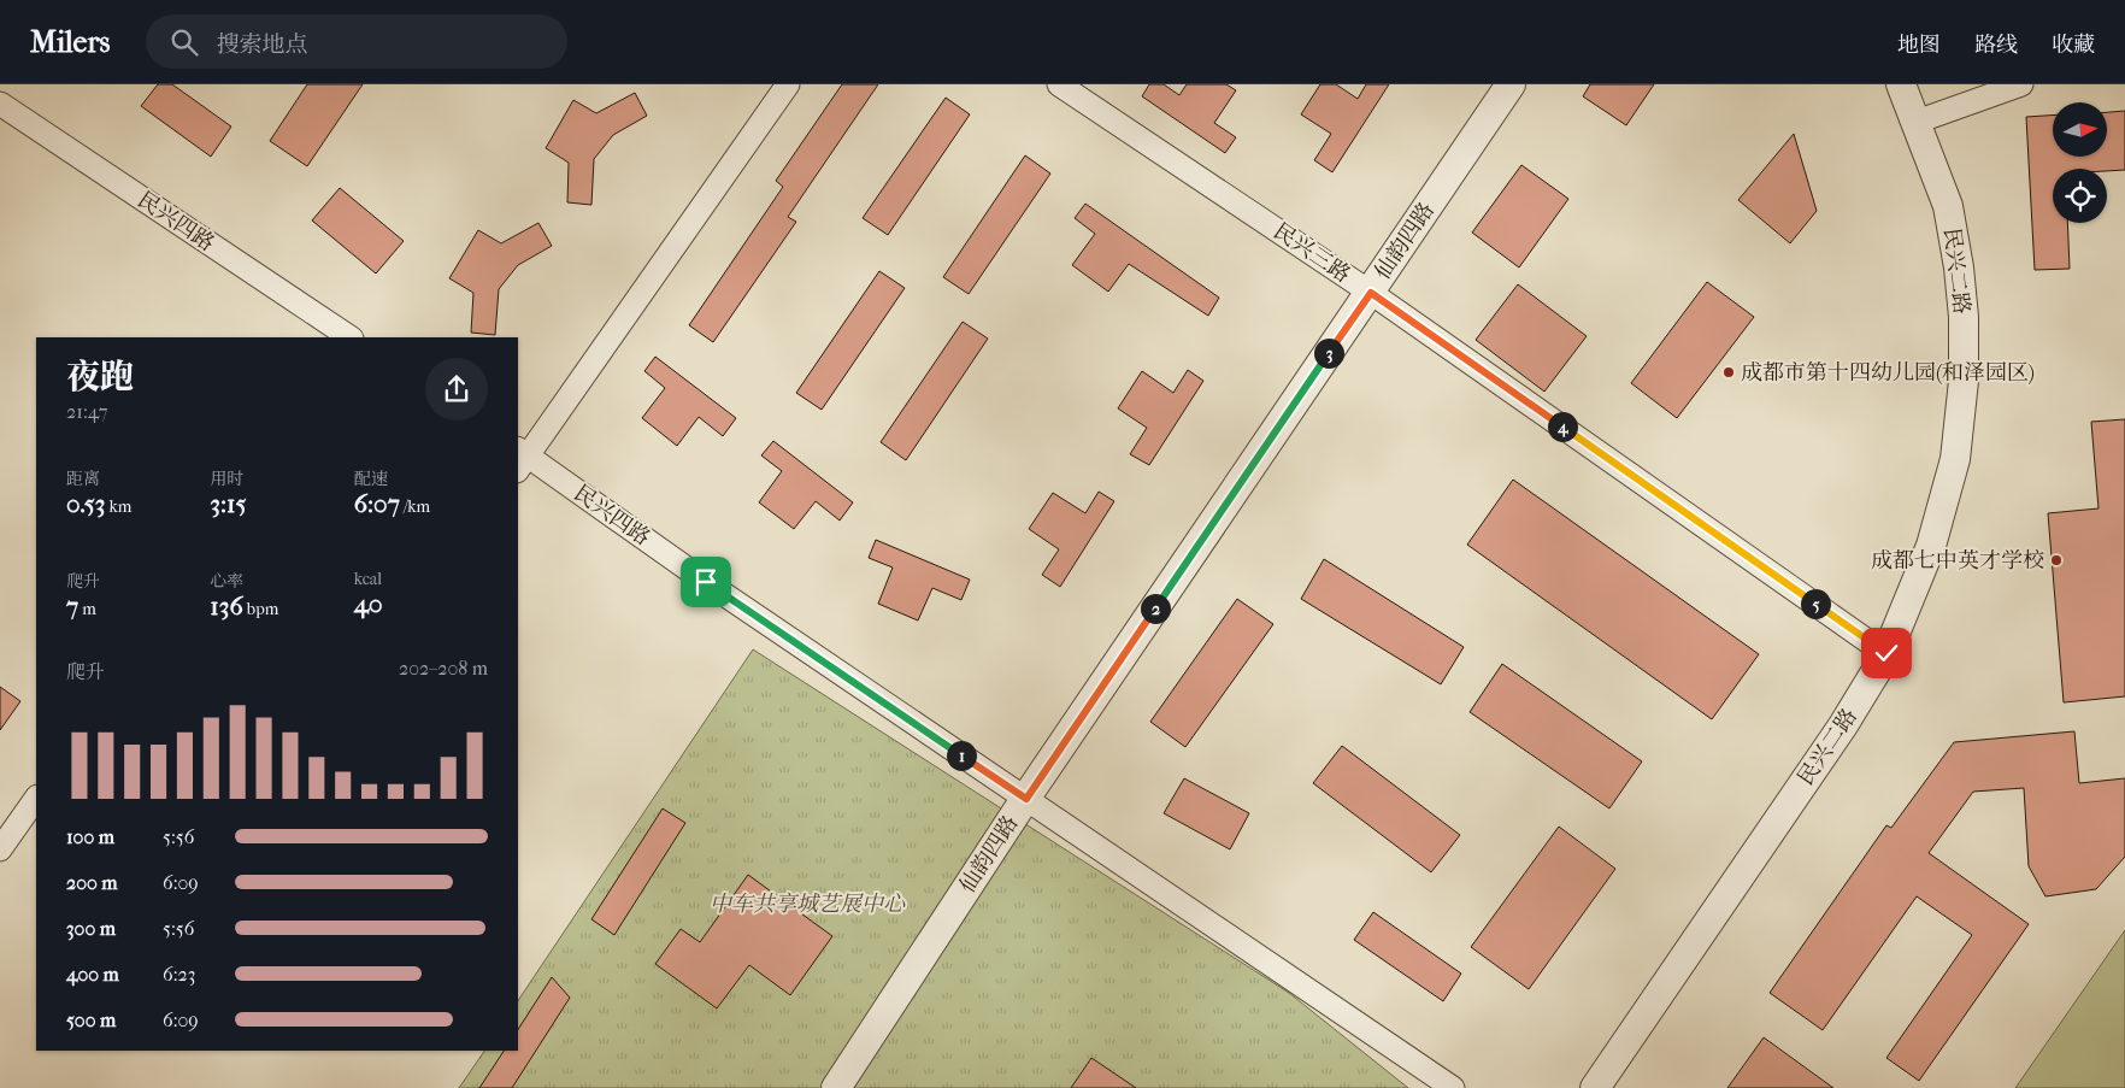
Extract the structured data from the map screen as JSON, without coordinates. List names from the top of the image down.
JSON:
{
  "streets": {
    "street": [
      "民兴四路",
      "仙韵四路",
      "民兴三路",
      "民兴二路"
    ]
  },
  "crossings": [
    ["民兴四路", "仙韵四路"],
    ["仙韵四路", "民兴三路"],
    ["民兴三路", "民兴二路"]
  ],
  "parks": ["中车共享城艺展中心"],
  "places": ["成都市第十四幼儿园(和泽园区)", "成都七中英才学校"],
  "north": "right",
  "page": {
    "header": "Milers",
    "search": "搜索地点",
    "nav": ["地图", "路线", "收藏"],
    "heading": ["夜跑", "21:47"],
    "pins": [
      "3",
      "4",
      "5",
      "2",
      "1"
    ],
    "stats": [
      ["距离", "0.53 km"],
      ["用时", "3:15"],
      ["配速", "6:07 /km"],
      ["爬升", "7 m"],
      ["心率", "136 bpm"],
      ["kcal", "40"]
    ],
    "chart": ["爬升", "202–208 m"],
    "list": [
      {
        "name": "100 m",
        "note": "5:56"
      },
      {
        "name": "200 m",
        "note": "6:09"
      },
      {
        "name": "300 m",
        "note": "5:56"
      },
      {
        "name": "400 m",
        "note": "6:23"
      },
      {
        "name": "500 m",
        "note": "6:09"
      }
    ]
  }
}
